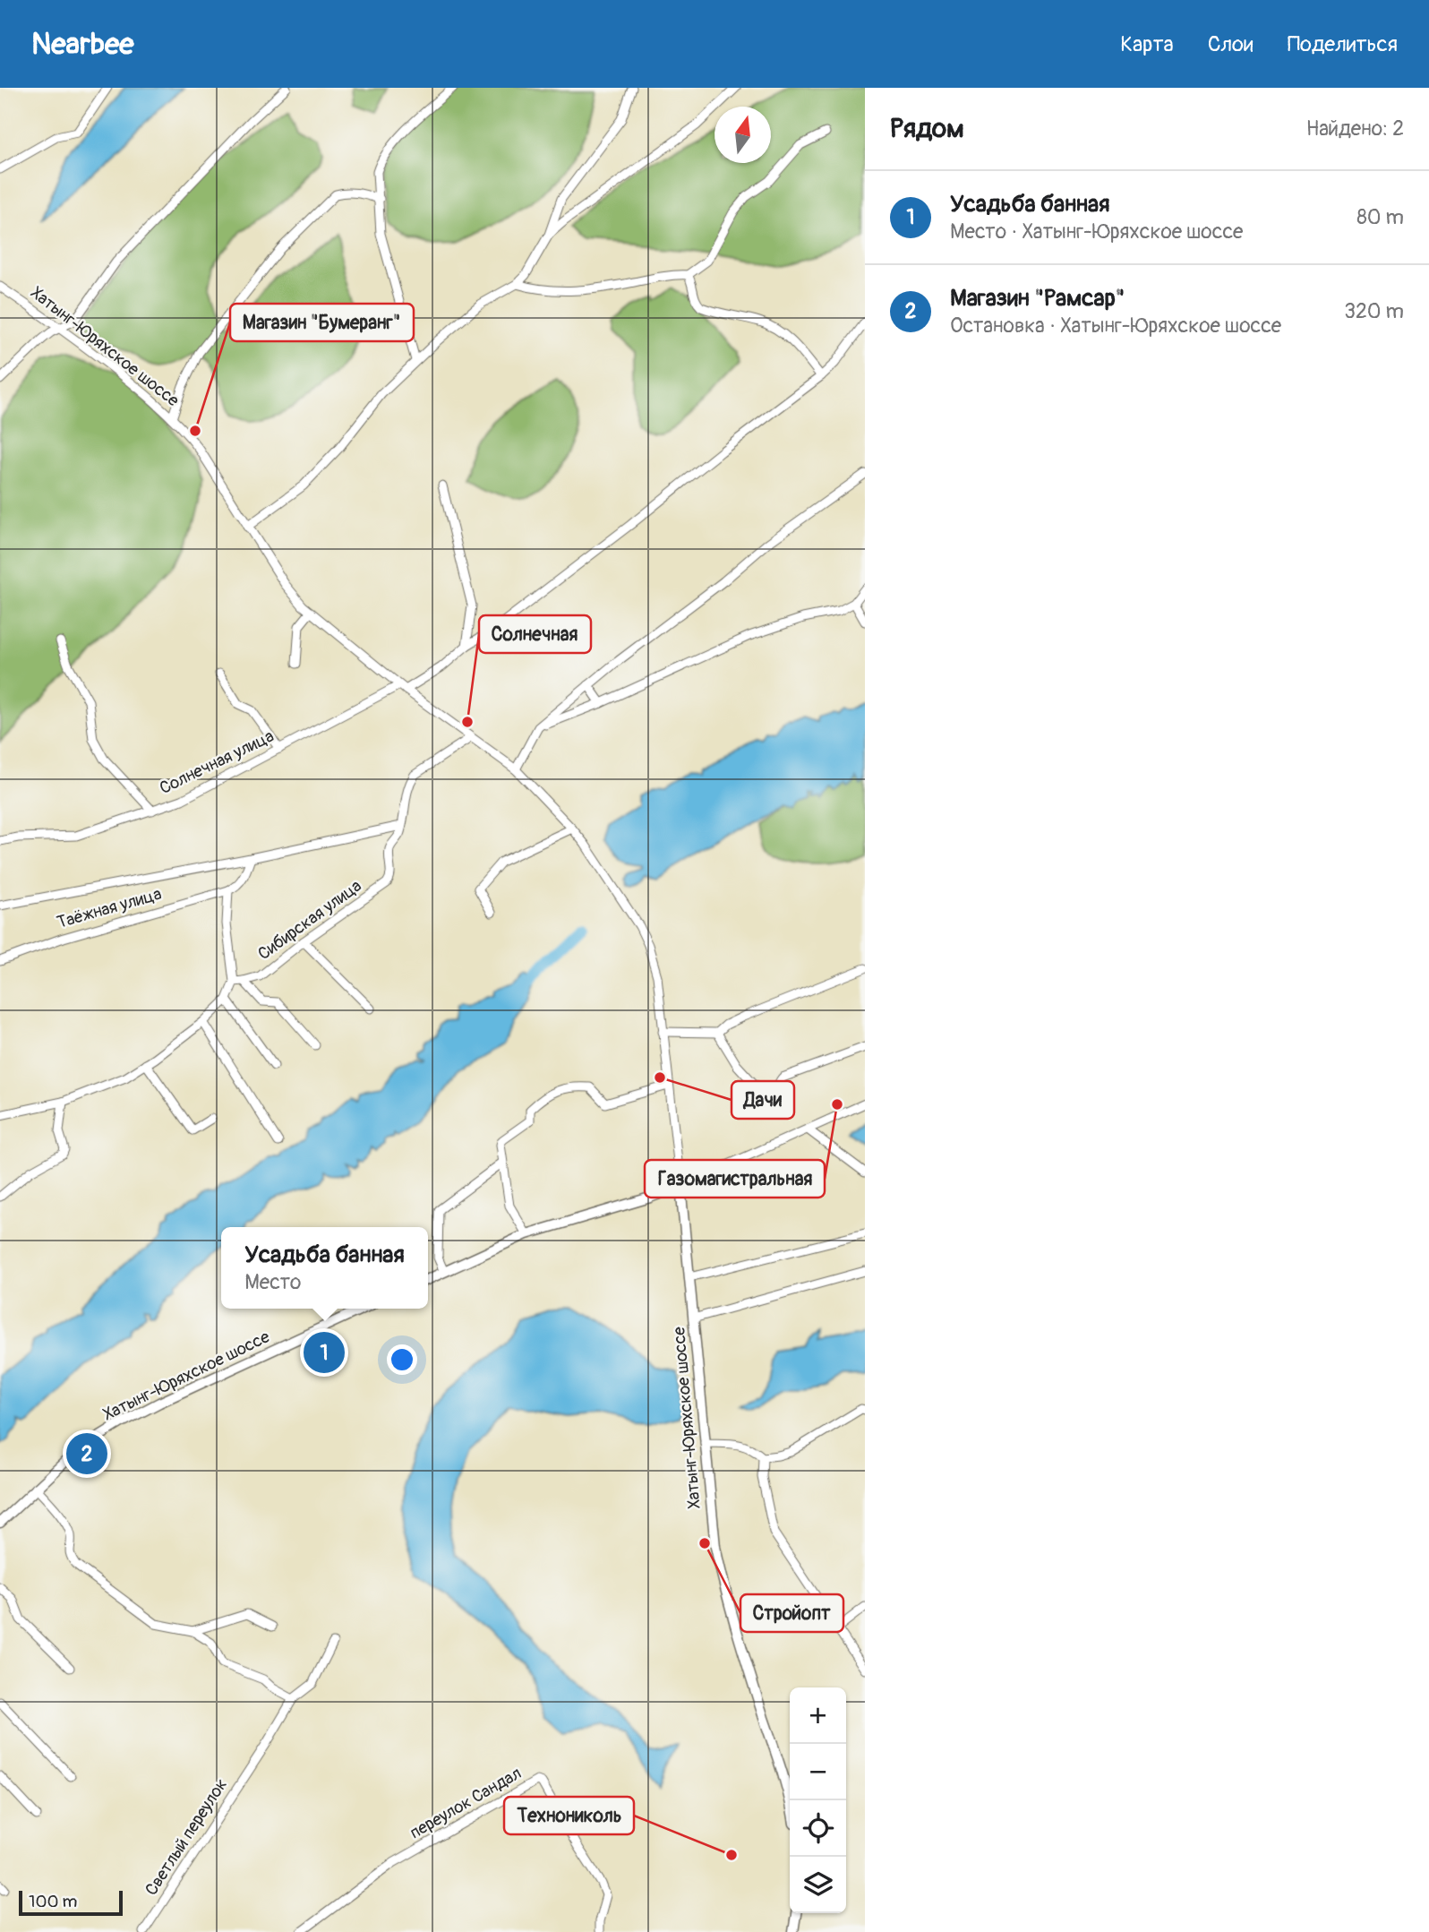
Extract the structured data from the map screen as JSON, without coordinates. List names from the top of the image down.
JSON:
{
  "streets": {
    "main road": ["Хатынг-Юряхское шоссе"],
    "street": [
      "Солнечная улица",
      "Таёжная улица",
      "Сибирская улица",
      "переулок Сандал",
      "Светлый переулок"
    ]
  },
  "crossings": [
    ["Хатынг-Юряхское шоссе", "Солнечная улица"],
    ["Хатынг-Юряхское шоссе", "Сибирская улица"]
  ],
  "places": [
    "Магазин \"Бумеранг\"",
    "Солнечная",
    "Дачи",
    "Газомагистральная",
    "Стройопт",
    "Технониколь"
  ],
  "scale_bar": "100 m",
  "north": "top",
  "page": {
    "header": "Nearbee",
    "nav": ["Карта", "Слои", "Поделиться"],
    "heading": ["Рядом", "Найдено: 2"],
    "list": [
      {
        "mark": "1",
        "name": "Усадьба банная",
        "note": "Место · Хатынг-Юряхское шоссе",
        "value": "80 m"
      },
      {
        "mark": "2",
        "name": "Магазин \"Рамсар\"",
        "note": "Остановка · Хатынг-Юряхское шоссе",
        "value": "320 m"
      }
    ],
    "popup": ["Усадьба банная", "Место"],
    "pins": ["1", "2"],
    "map_buttons": ["+", "−"],
    "scale": "100 m"
  }
}
